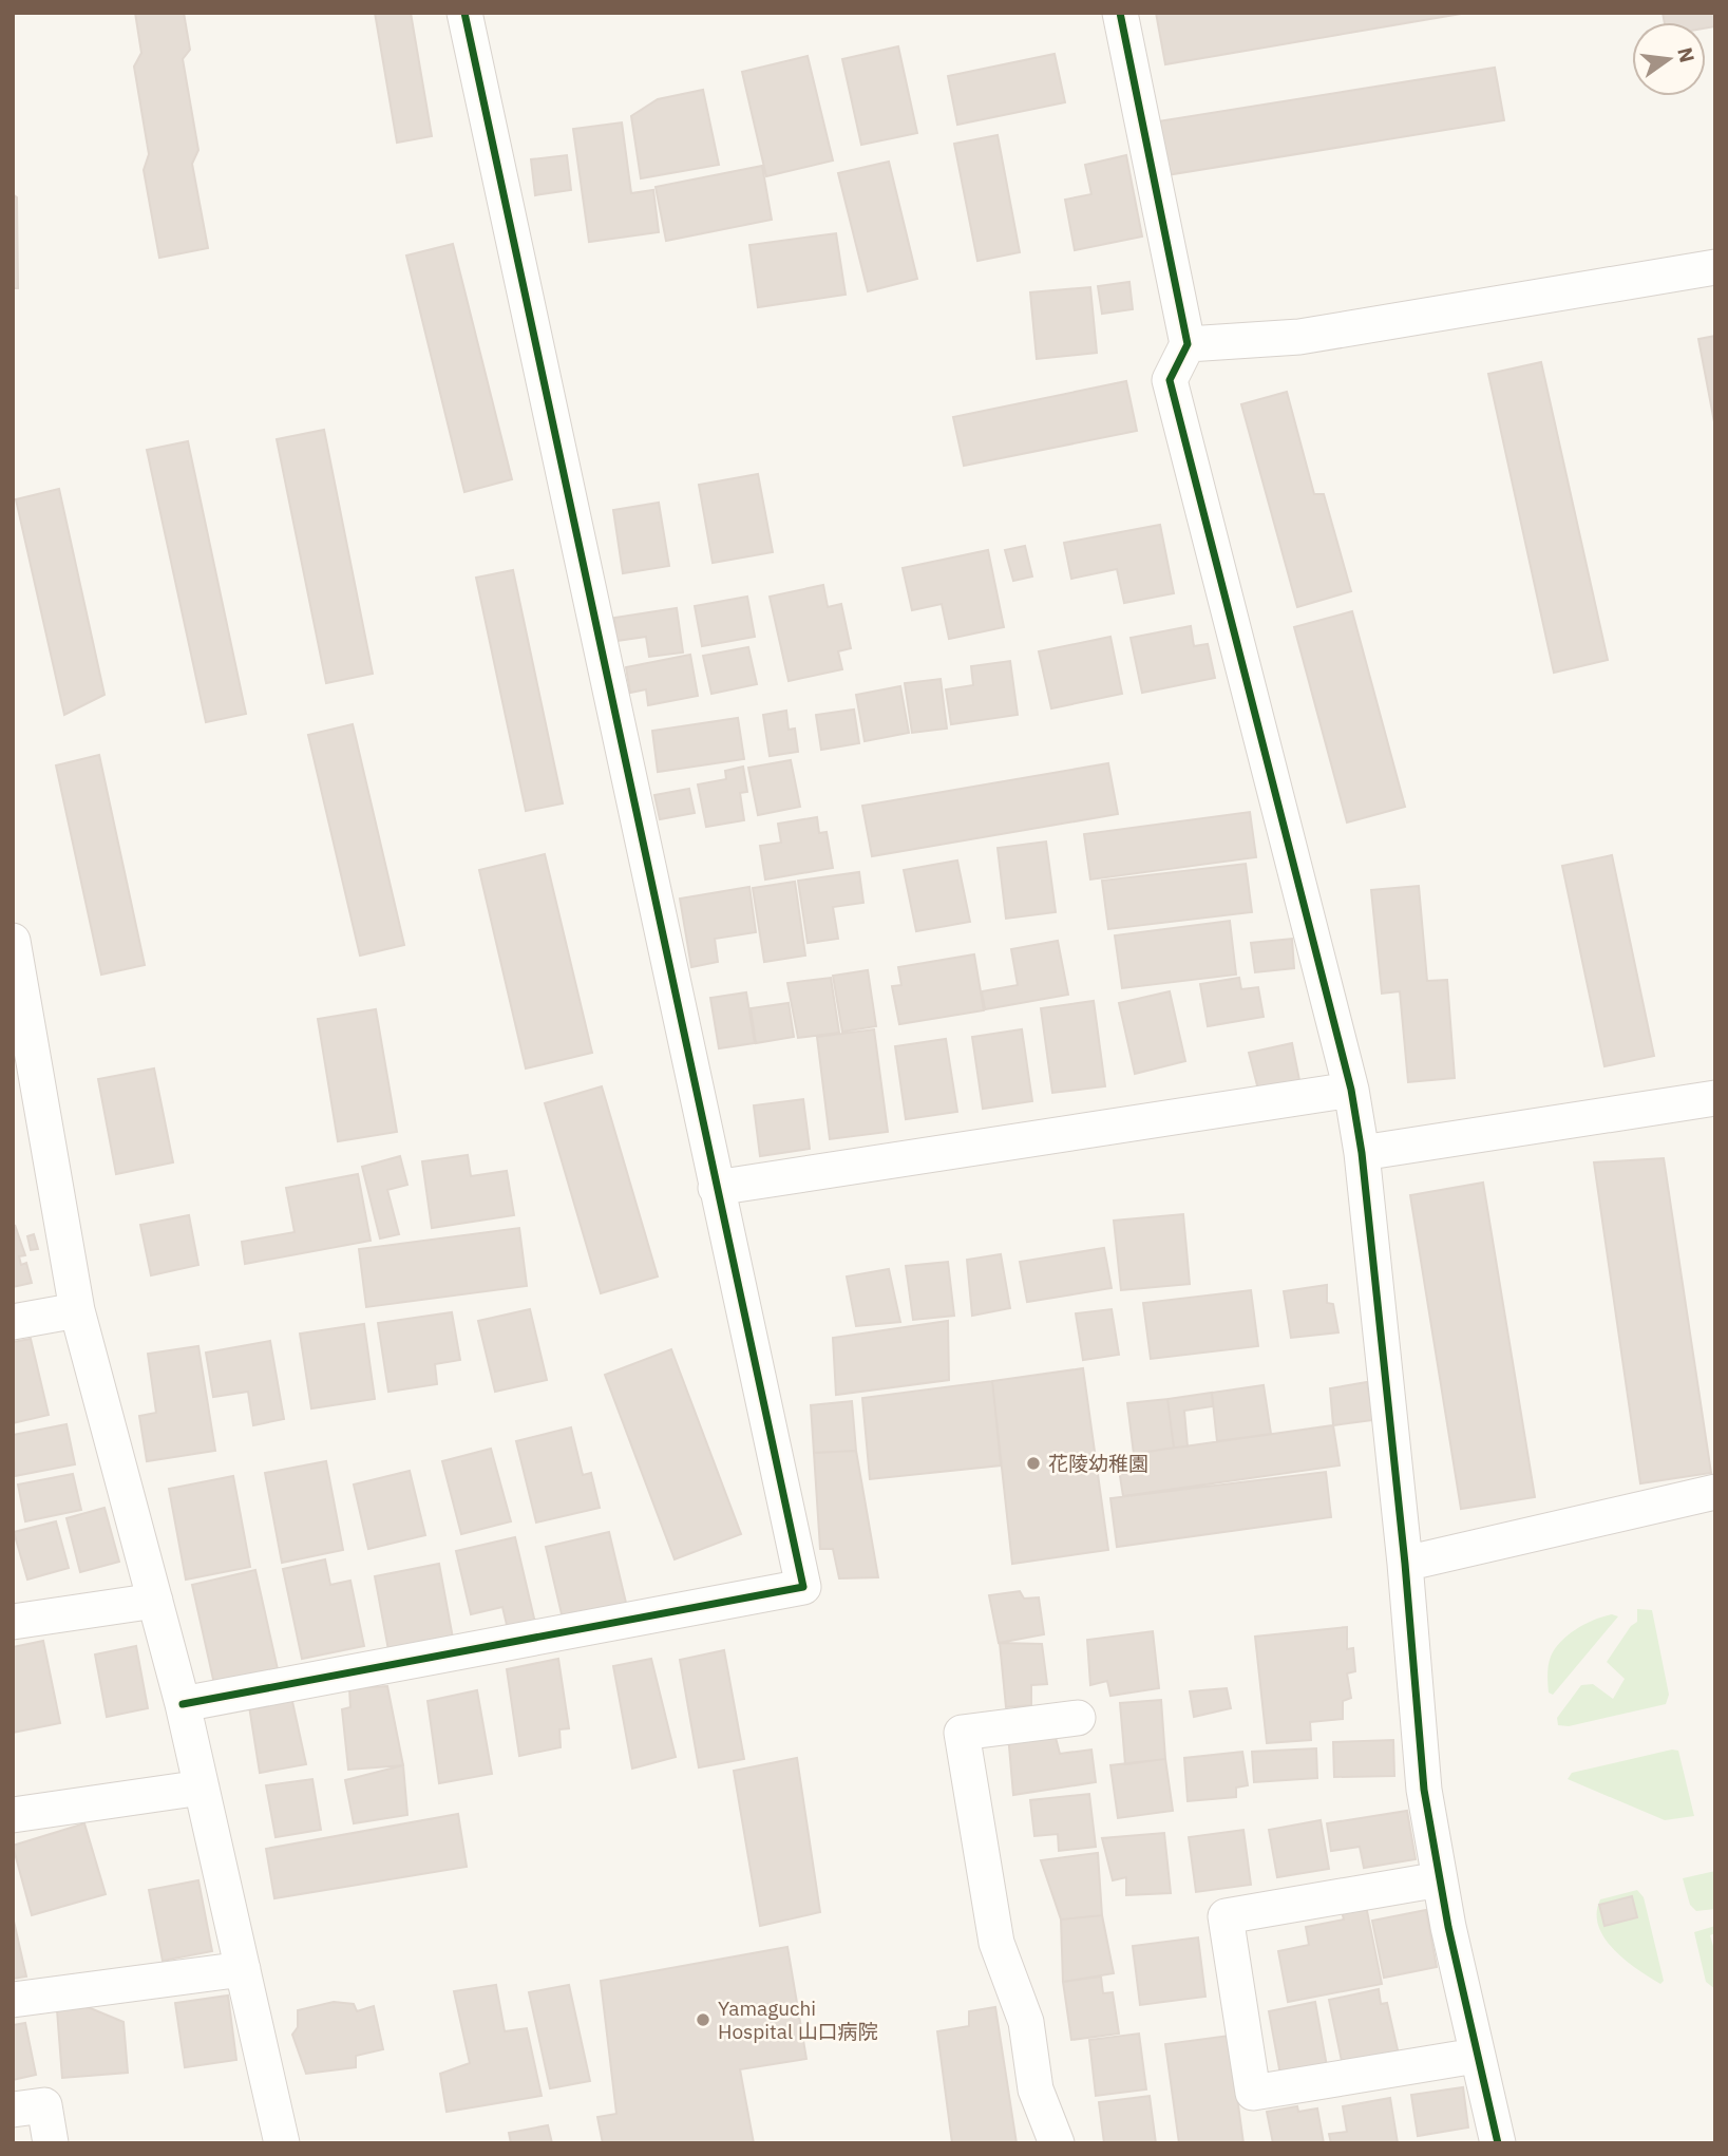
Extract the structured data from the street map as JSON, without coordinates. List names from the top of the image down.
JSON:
{
  "places": ["花陵幼稚園", "Yamaguchi Hospital 山口病院"],
  "north": "right"
}
